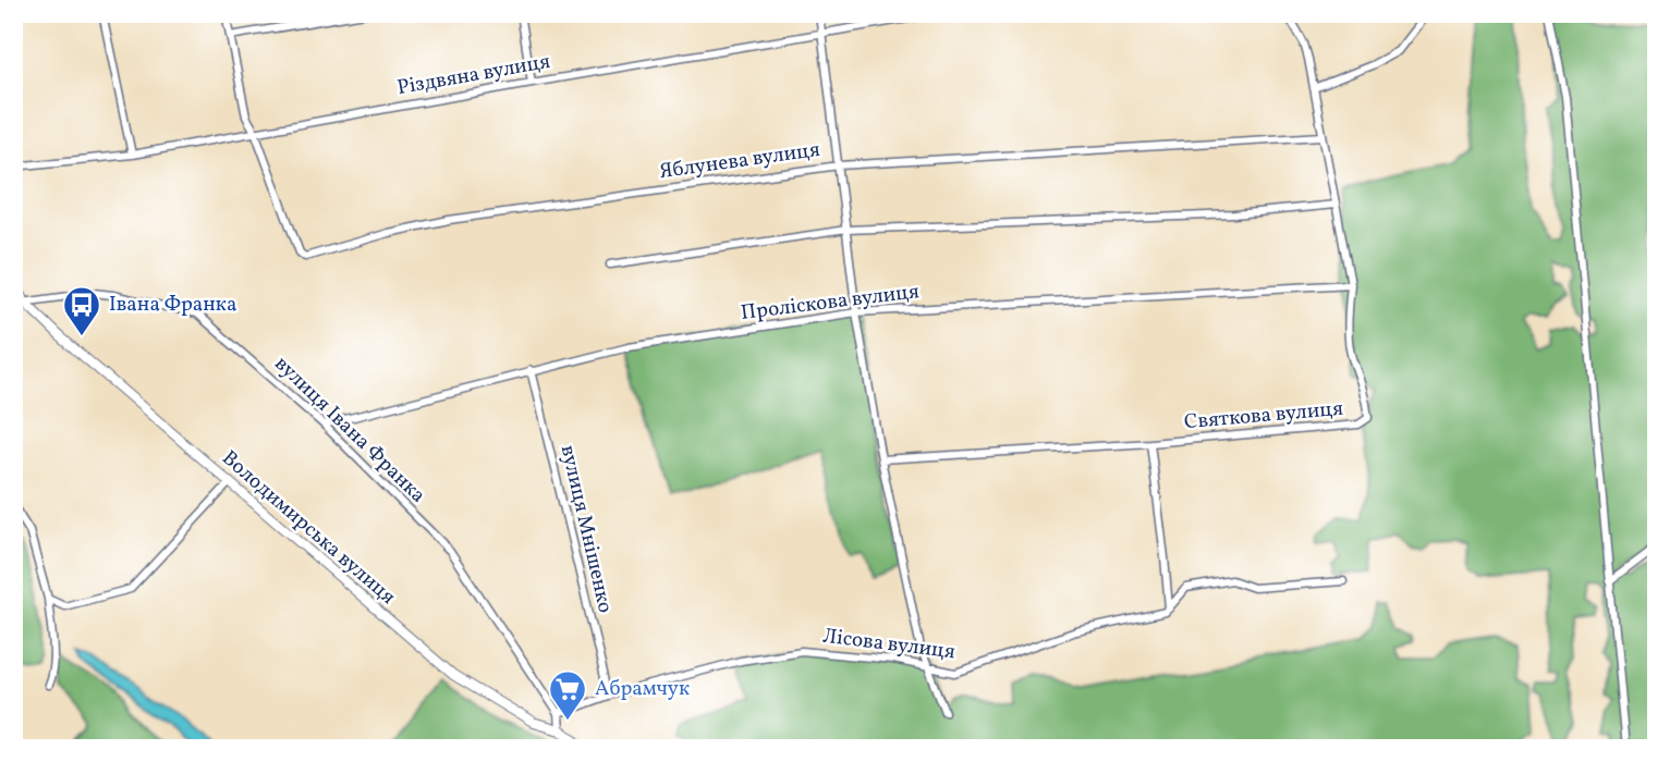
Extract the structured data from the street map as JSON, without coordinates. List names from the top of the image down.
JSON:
{
  "streets": {
    "main road": ["Володимирська вулиця"],
    "street": [
      "Різдвяна вулиця",
      "Яблунева вулиця",
      "Проліскова вулиця",
      "Святкова вулиця",
      "вулиця Івана Франка",
      "вулиця Мнішенко",
      "Лісова вулиця"
    ]
  },
  "crossings": [
    ["Різдвяна вулиця", "Яблунева вулиця"],
    ["Яблунева вулиця", "Святкова вулиця"],
    ["Проліскова вулиця", "Святкова вулиця"],
    ["Проліскова вулиця", "вулиця Івана Франка"],
    ["Проліскова вулиця", "вулиця Мнішенко"],
    ["вулиця Івана Франка", "Володимирська вулиця"],
    ["вулиця Івана Франка", "Лісова вулиця"],
    ["вулиця Мнішенко", "Лісова вулиця"]
  ],
  "places": {
    "bus stop": ["Івана Франка"],
    "supermarket": ["Абрамчук"]
  }
}
